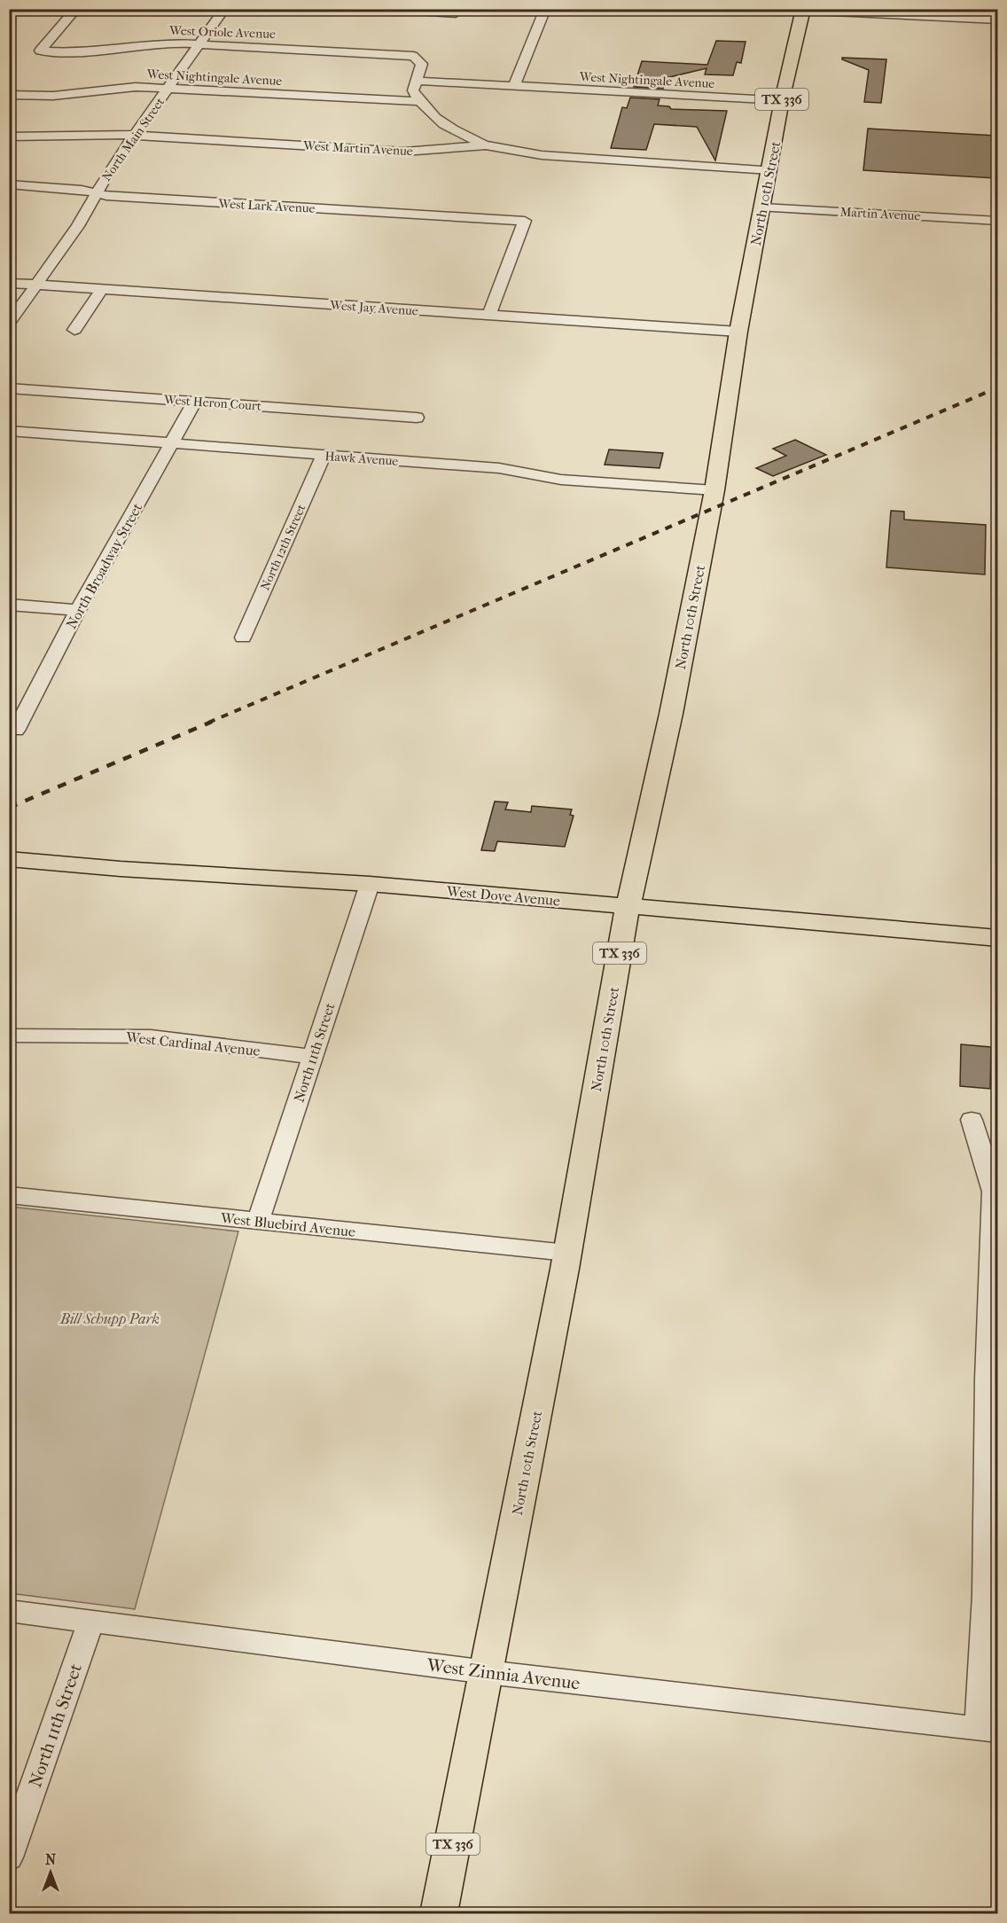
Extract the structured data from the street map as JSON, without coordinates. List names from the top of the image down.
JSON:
{
  "streets": {
    "main road": ["TX 336", "North 10th Street", "West Dove Avenue"],
    "street": [
      "West Oriole Avenue",
      "West Nightingale Avenue",
      "North Main Street",
      "West Martin Avenue",
      "West Lark Avenue",
      "Martin Avenue",
      "West Jay Avenue",
      "West Heron Court",
      "Hawk Avenue",
      "North 12th Street",
      "North Broadway Street",
      "West Cardinal Avenue",
      "North 11th Street",
      "West Bluebird Avenue",
      "West Zinnia Avenue"
    ]
  },
  "crossings": [
    ["West Oriole Avenue", "West Nightingale Avenue"],
    ["West Oriole Avenue", "North Main Street"],
    ["West Nightingale Avenue", "North Main Street"],
    ["West Nightingale Avenue", "North 10th Street"],
    ["North Main Street", "West Martin Avenue"],
    ["North Main Street", "West Lark Avenue"],
    ["North Main Street", "West Jay Avenue"],
    ["West Martin Avenue", "North 10th Street"],
    ["North 10th Street", "Martin Avenue"],
    ["North 10th Street", "West Jay Avenue"],
    ["North 10th Street", "Hawk Avenue"],
    ["North 10th Street", "West Dove Avenue"],
    ["North 10th Street", "West Bluebird Avenue"],
    ["North 10th Street", "West Zinnia Avenue"],
    ["West Lark Avenue", "West Jay Avenue"],
    ["West Heron Court", "North Broadway Street"],
    ["Hawk Avenue", "North 12th Street"],
    ["Hawk Avenue", "North Broadway Street"],
    ["West Dove Avenue", "North 11th Street"],
    ["West Cardinal Avenue", "North 11th Street"],
    ["North 11th Street", "West Bluebird Avenue"],
    ["North 11th Street", "West Zinnia Avenue"]
  ],
  "parks": ["Bill Schupp Park"],
  "north": "top"
}
